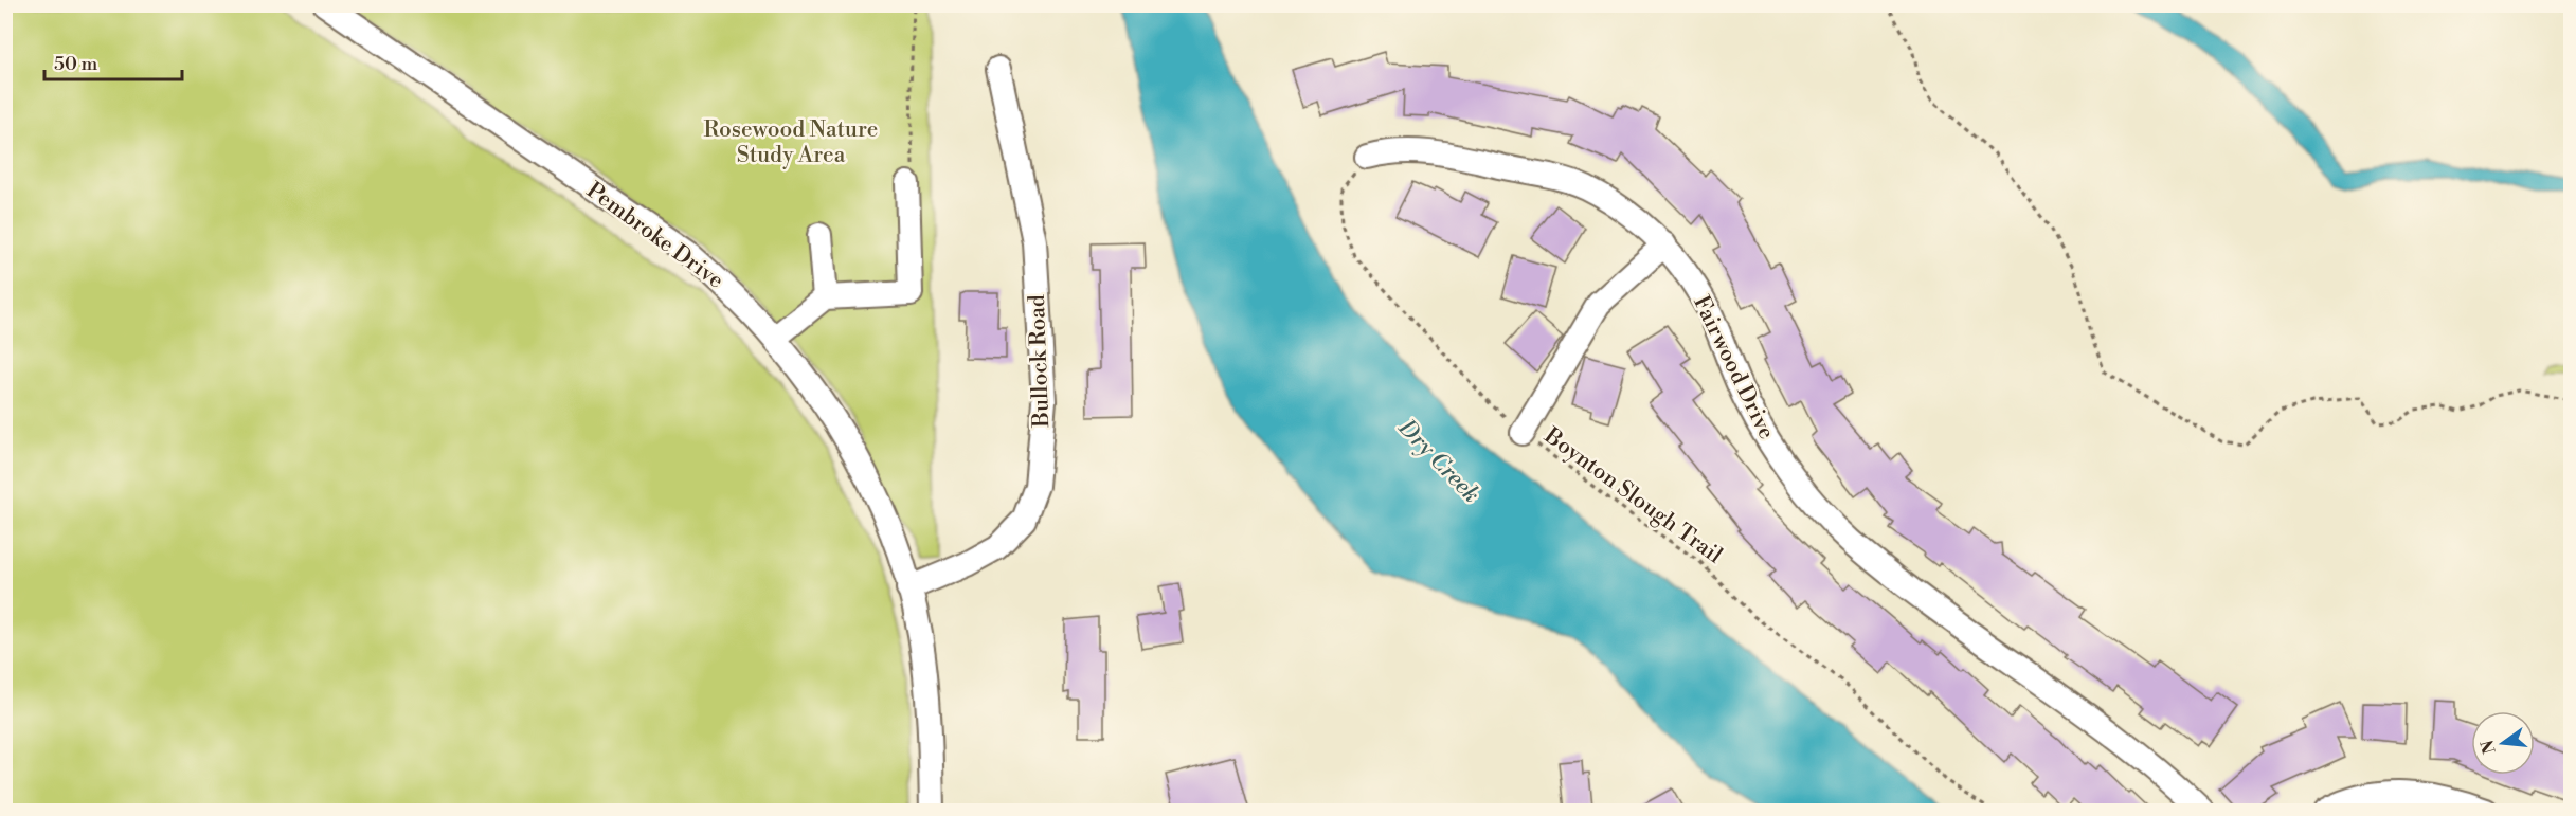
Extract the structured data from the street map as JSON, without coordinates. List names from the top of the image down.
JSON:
{
  "streets": {
    "street": ["Pembroke Drive", "Bullock Road", "Fairwood Drive"],
    "path": ["Boynton Slough Trail"]
  },
  "crossings": [
    ["Pembroke Drive", "Bullock Road"],
    ["Fairwood Drive", "Boynton Slough Trail"]
  ],
  "water": ["Dry Creek"],
  "parks": ["Rosewood Nature Study Area"],
  "scale_bar": "50 m",
  "north": "left"
}
